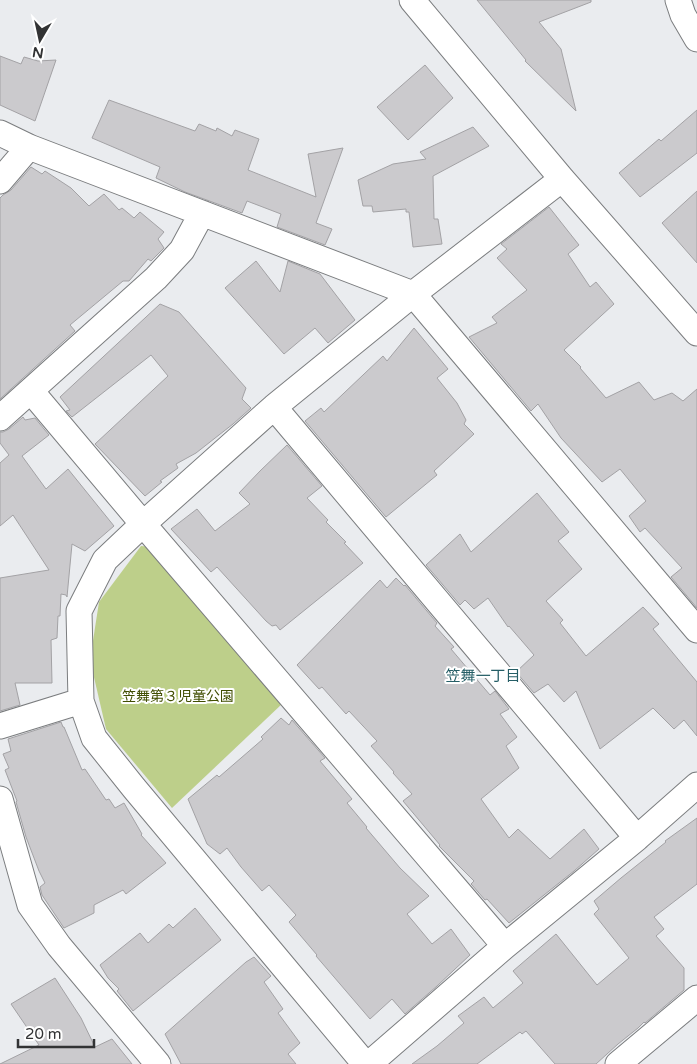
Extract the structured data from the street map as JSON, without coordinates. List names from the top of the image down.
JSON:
{
  "districts": ["笠舞一丁目"],
  "parks": ["笠舞第３児童公園"],
  "scale_bar": "20 m",
  "north": "bottom"
}
